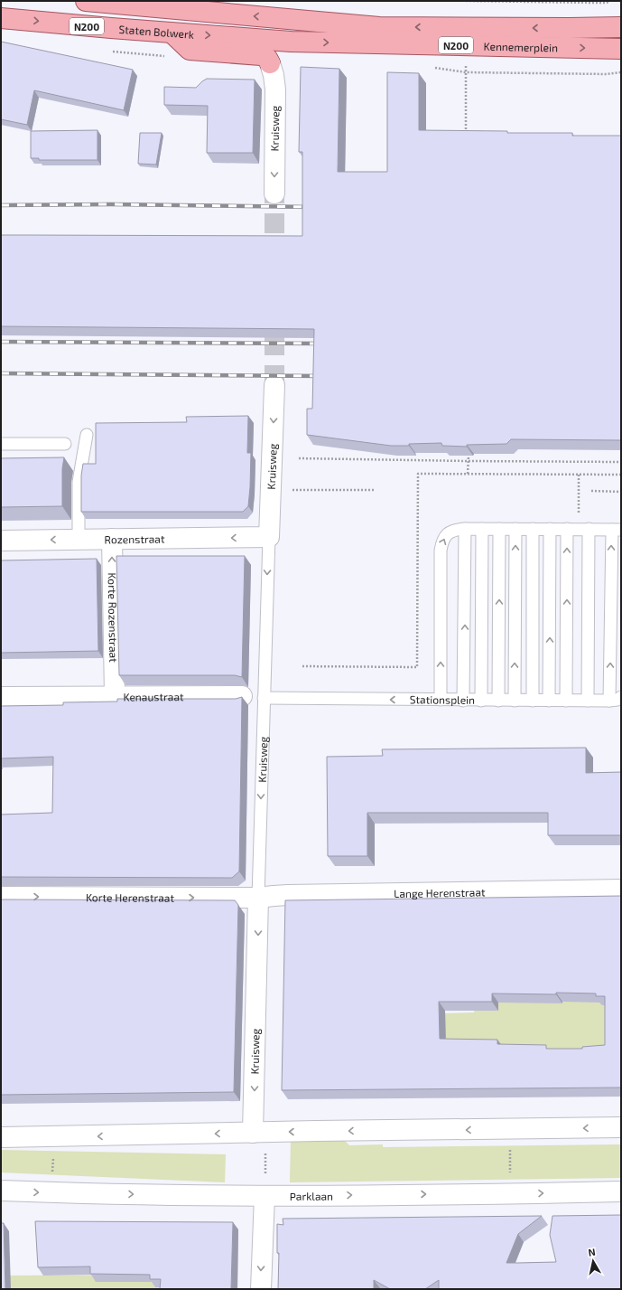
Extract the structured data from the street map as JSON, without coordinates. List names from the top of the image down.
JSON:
{
  "streets": {
    "main road": ["N200", "Staten Bolwerk", "Kennemerplein"],
    "street": [
      "Kruisweg",
      "Rozenstraat",
      "Korte Rozenstraat",
      "Kenaustraat",
      "Lange Herenstraat",
      "Korte Herenstraat",
      "Parklaan"
    ],
    "lane": ["Stationsplein"]
  },
  "crossings": [
    ["Staten Bolwerk", "Kennemerplein"],
    ["Kruisweg", "Rozenstraat"],
    ["Kruisweg", "Stationsplein"],
    ["Kruisweg", "Lange Herenstraat"],
    ["Kruisweg", "Korte Herenstraat"],
    ["Rozenstraat", "Korte Rozenstraat"],
    ["Korte Rozenstraat", "Kenaustraat"],
    ["Lange Herenstraat", "Korte Herenstraat"]
  ],
  "one_way": [
    "Kruisweg",
    "Rozenstraat",
    "Korte Rozenstraat",
    "Stationsplein",
    "Korte Herenstraat"
  ],
  "north": "top"
}
